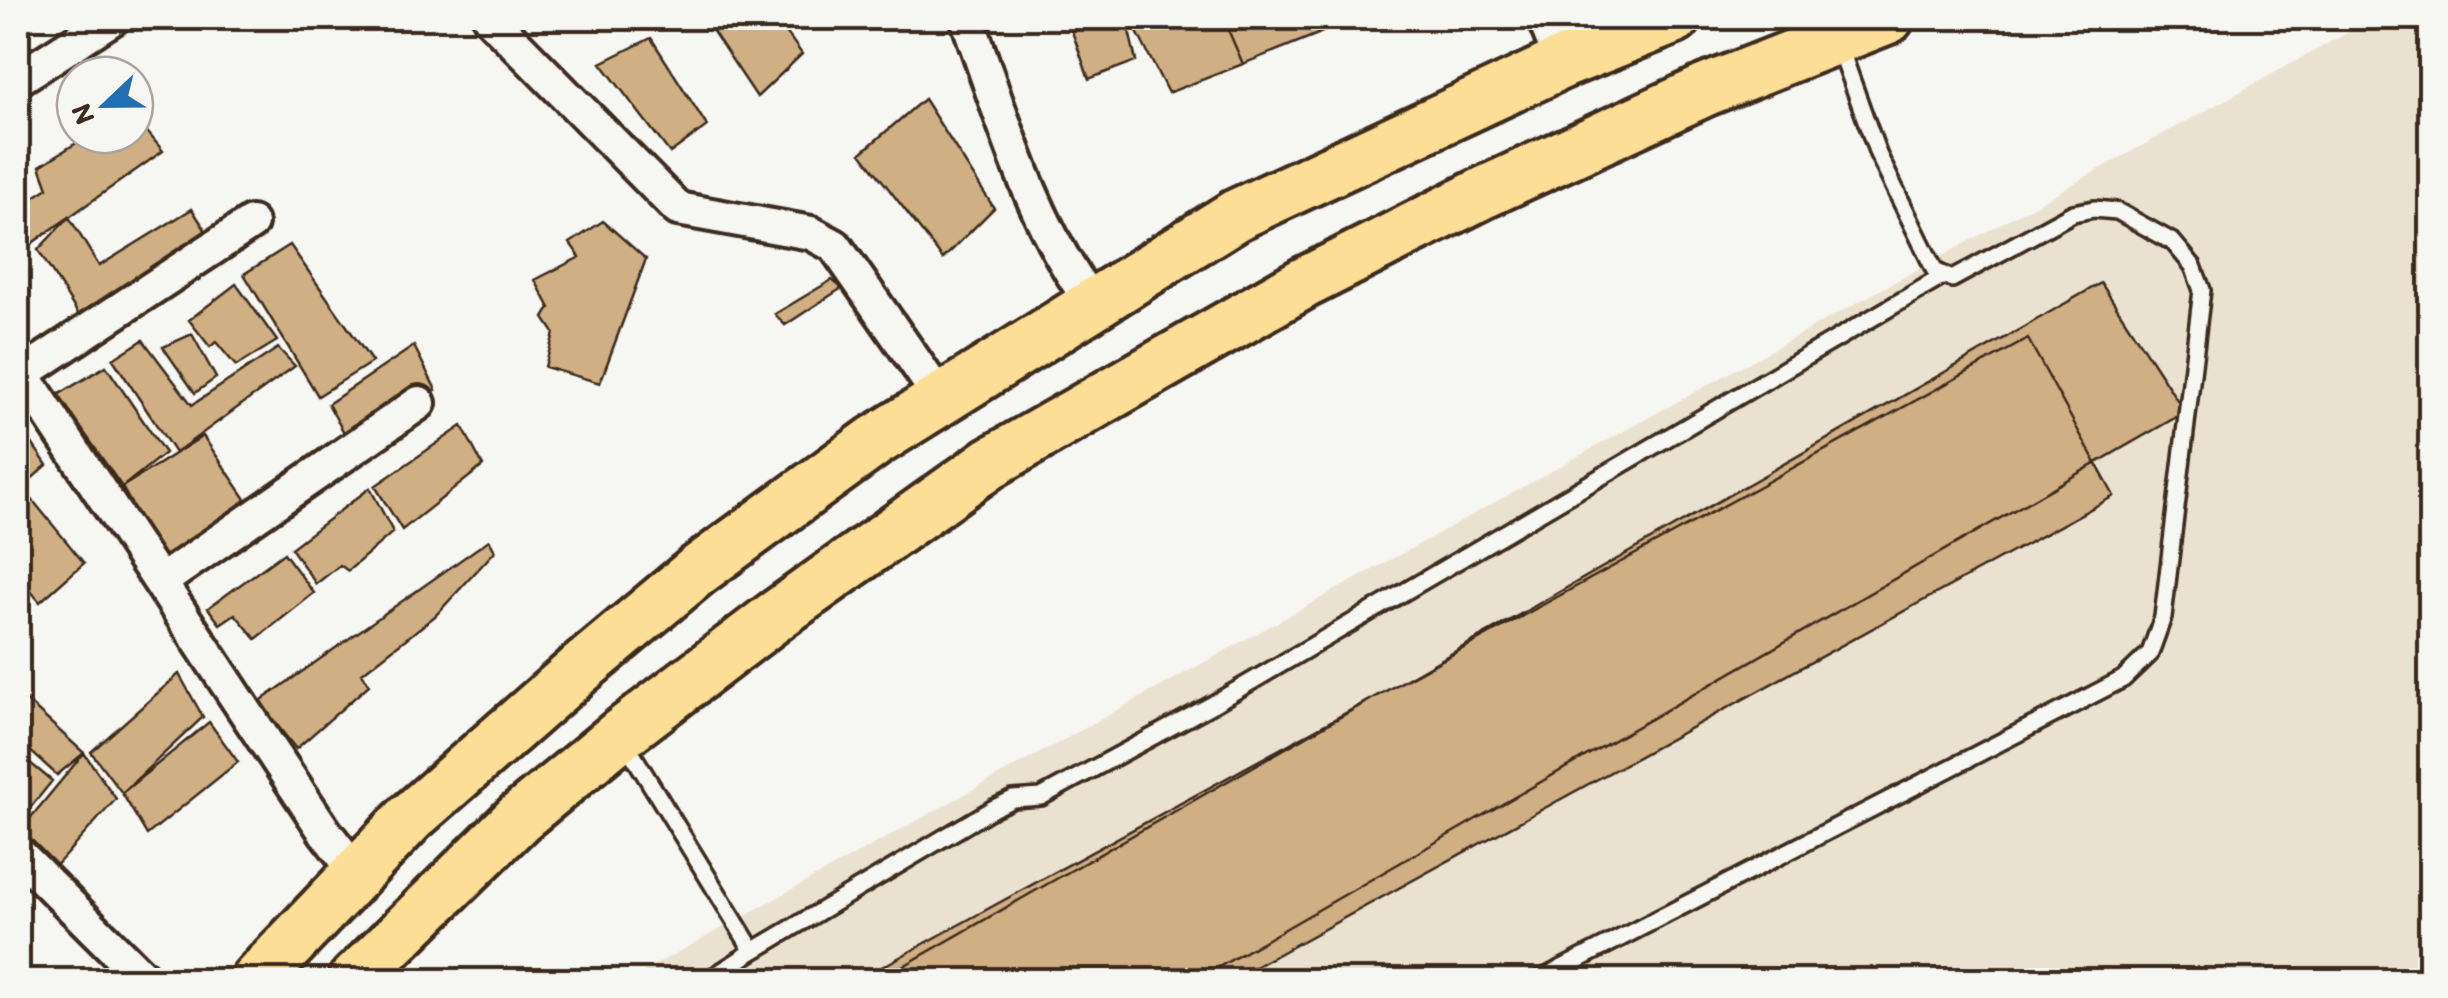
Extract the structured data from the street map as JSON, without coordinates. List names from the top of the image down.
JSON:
{
  "north": "left"
}
